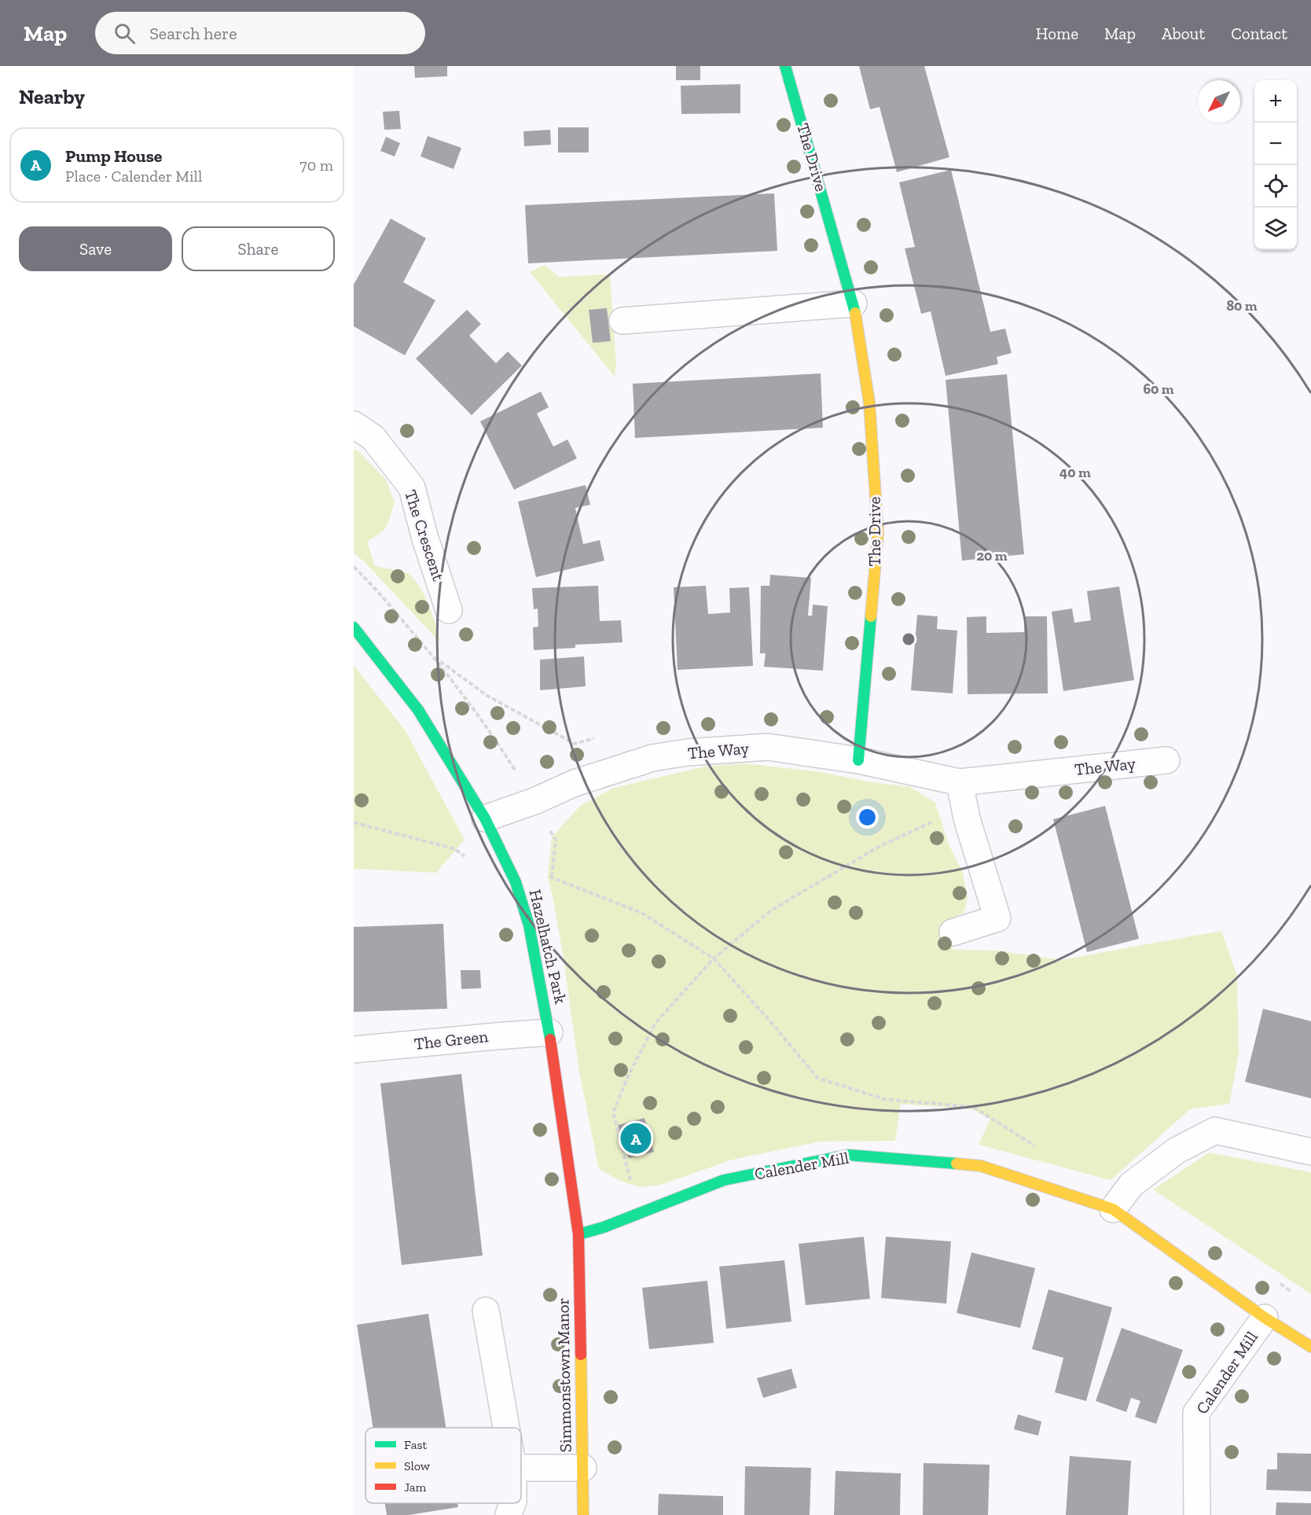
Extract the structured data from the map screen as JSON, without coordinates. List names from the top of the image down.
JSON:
{
  "streets": {
    "street": [
      "The Drive",
      "The Crescent",
      "The Way",
      "Hazelhatch Park",
      "The Green",
      "Calender Mill",
      "Simmonstown Manor"
    ]
  },
  "crossings": [
    ["The Drive", "The Way"],
    ["The Way", "Hazelhatch Park"],
    ["Hazelhatch Park", "The Green"],
    ["Hazelhatch Park", "Calender Mill"],
    ["Hazelhatch Park", "Simmonstown Manor"],
    ["Calender Mill", "Simmonstown Manor"]
  ],
  "legend": ["Fast", "Slow", "Jam"],
  "north": "bottom left",
  "page": {
    "header": "Map",
    "search": "Search here",
    "nav": [
      "Home",
      "Map",
      "About",
      "Contact"
    ],
    "heading": "Nearby",
    "map_buttons": ["+", "−"],
    "list": [
      {
        "mark": "A",
        "name": "Pump House",
        "note": "Place · Calender Mill",
        "value": "70 m"
      }
    ],
    "buttons": ["Save", "Share"],
    "pins": "A"
  },
  "rings": [
    "80 m",
    "60 m",
    "40 m",
    "20 m"
  ]
}
